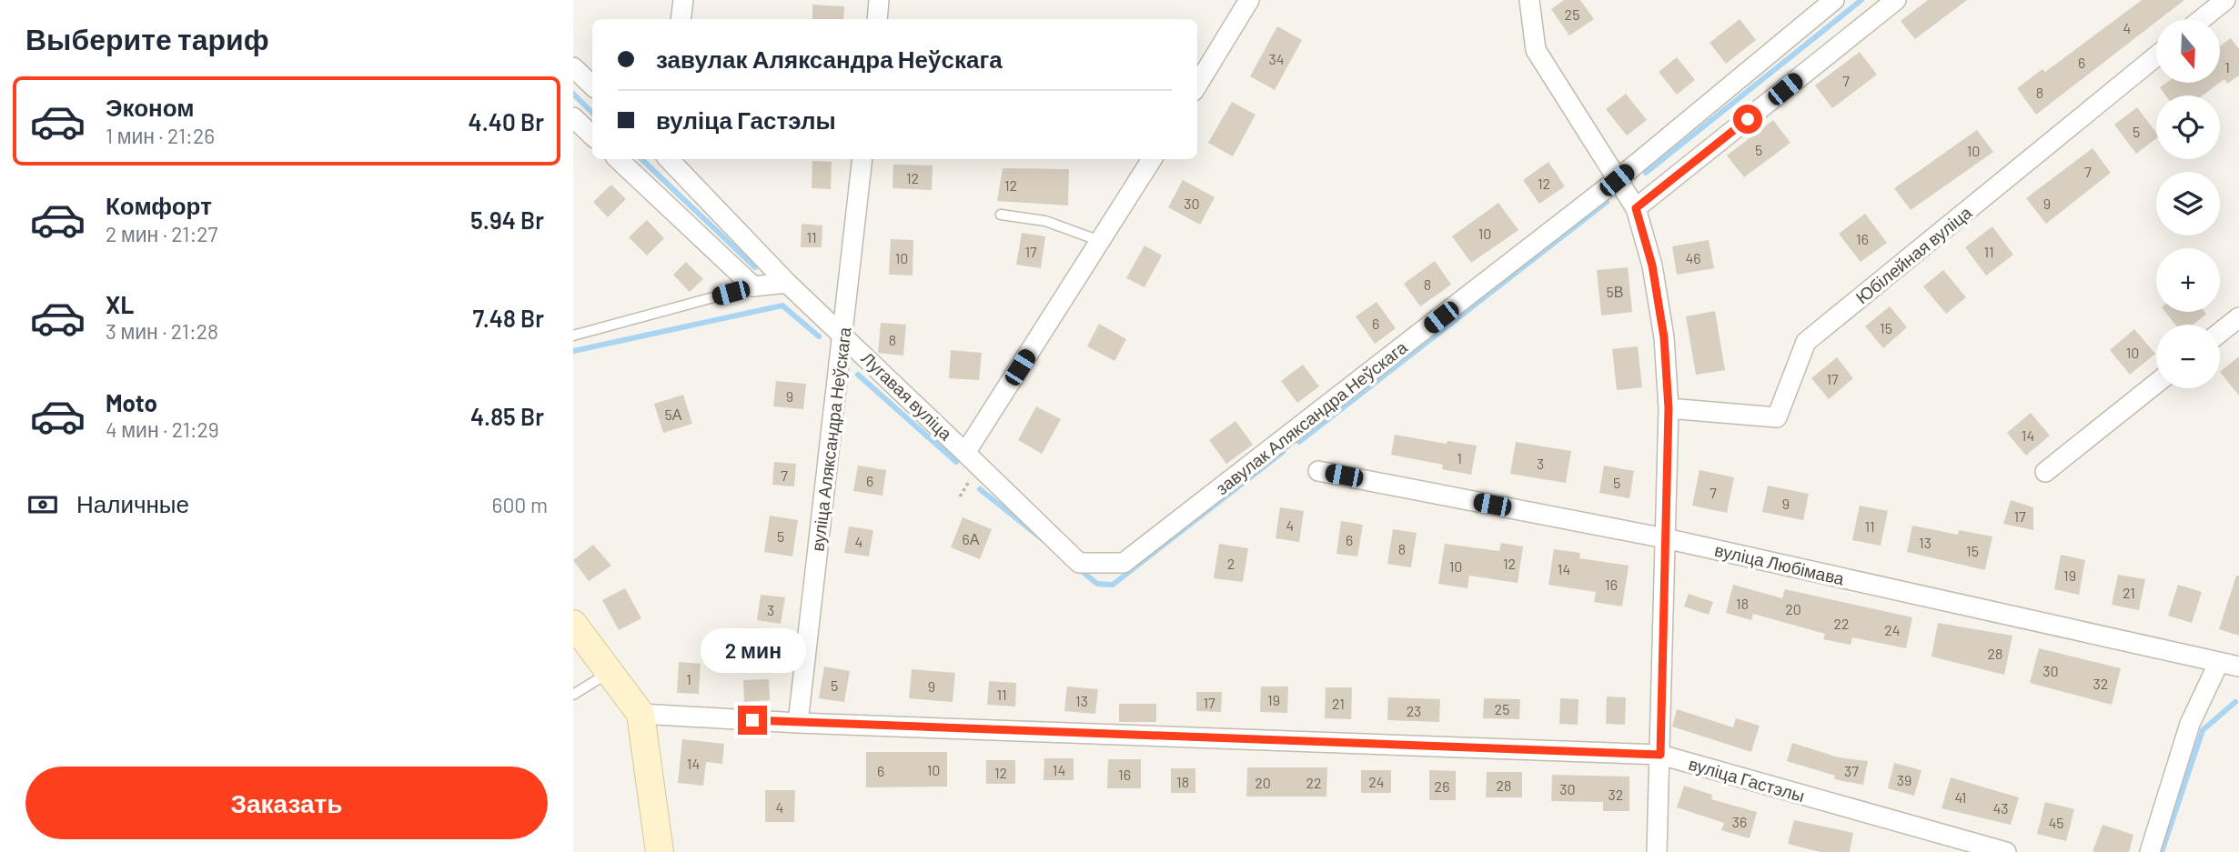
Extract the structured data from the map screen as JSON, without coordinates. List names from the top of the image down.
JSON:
{
  "streets": {
    "street": [
      "Юбілейная вуліца",
      "Лугавая вуліца",
      "завулак Аляксандра Неўскага",
      "вуліца Аляксандра Неўскага",
      "вуліца Любімава",
      "вуліца Гастэлы"
    ]
  },
  "crossings": [
    ["Лугавая вуліца", "завулак Аляксандра Неўскага"],
    ["Лугавая вуліца", "вуліца Аляксандра Неўскага"],
    ["вуліца Аляксандра Неўскага", "вуліца Гастэлы"]
  ],
  "house_numbers": [
    "25",
    "4",
    "34",
    "6",
    "1",
    "7",
    "8",
    "5",
    "5",
    "10",
    "7",
    "12",
    "12",
    "12",
    "30",
    "9",
    "10",
    "11",
    "16",
    "17",
    "11",
    "10",
    "46",
    "8",
    "5В",
    "6",
    "15",
    "8",
    "10",
    "17",
    "9",
    "5А",
    "14",
    "1",
    "3",
    "7",
    "6",
    "5",
    "7",
    "9",
    "17",
    "4",
    "11",
    "5",
    "6А",
    "6",
    "4",
    "13",
    "8",
    "15",
    "2",
    "12",
    "10",
    "14",
    "19",
    "16",
    "21",
    "18",
    "20",
    "3",
    "22",
    "24",
    "28",
    "30",
    "1",
    "32",
    "5",
    "9",
    "11",
    "19",
    "13",
    "17",
    "21",
    "25",
    "23",
    "14",
    "10",
    "14",
    "6",
    "37",
    "12",
    "16",
    "39",
    "18",
    "24",
    "20",
    "22",
    "28",
    "26",
    "30",
    "32",
    "41",
    "4",
    "43",
    "36",
    "45"
  ],
  "north": "bottom",
  "page": {
    "heading": "Выберите тариф",
    "map_buttons": ["+", "−"],
    "banner": ["завулак Аляксандра Неўскага", "вуліца Гастэлы"],
    "list": [
      {
        "name": "Эконом",
        "note": "1 мин · 21:26",
        "value": "4.40 Br"
      },
      {
        "name": "Комфорт",
        "note": "2 мин · 21:27",
        "value": "5.94 Br"
      },
      {
        "name": "XL",
        "note": "3 мин · 21:28",
        "value": "7.48 Br"
      },
      {
        "name": "Moto",
        "note": "4 мин · 21:29",
        "value": "4.85 Br"
      }
    ],
    "pay": ["Наличные", "600 m"],
    "bubble": "2 мин",
    "buttons": "Заказать"
  }
}
